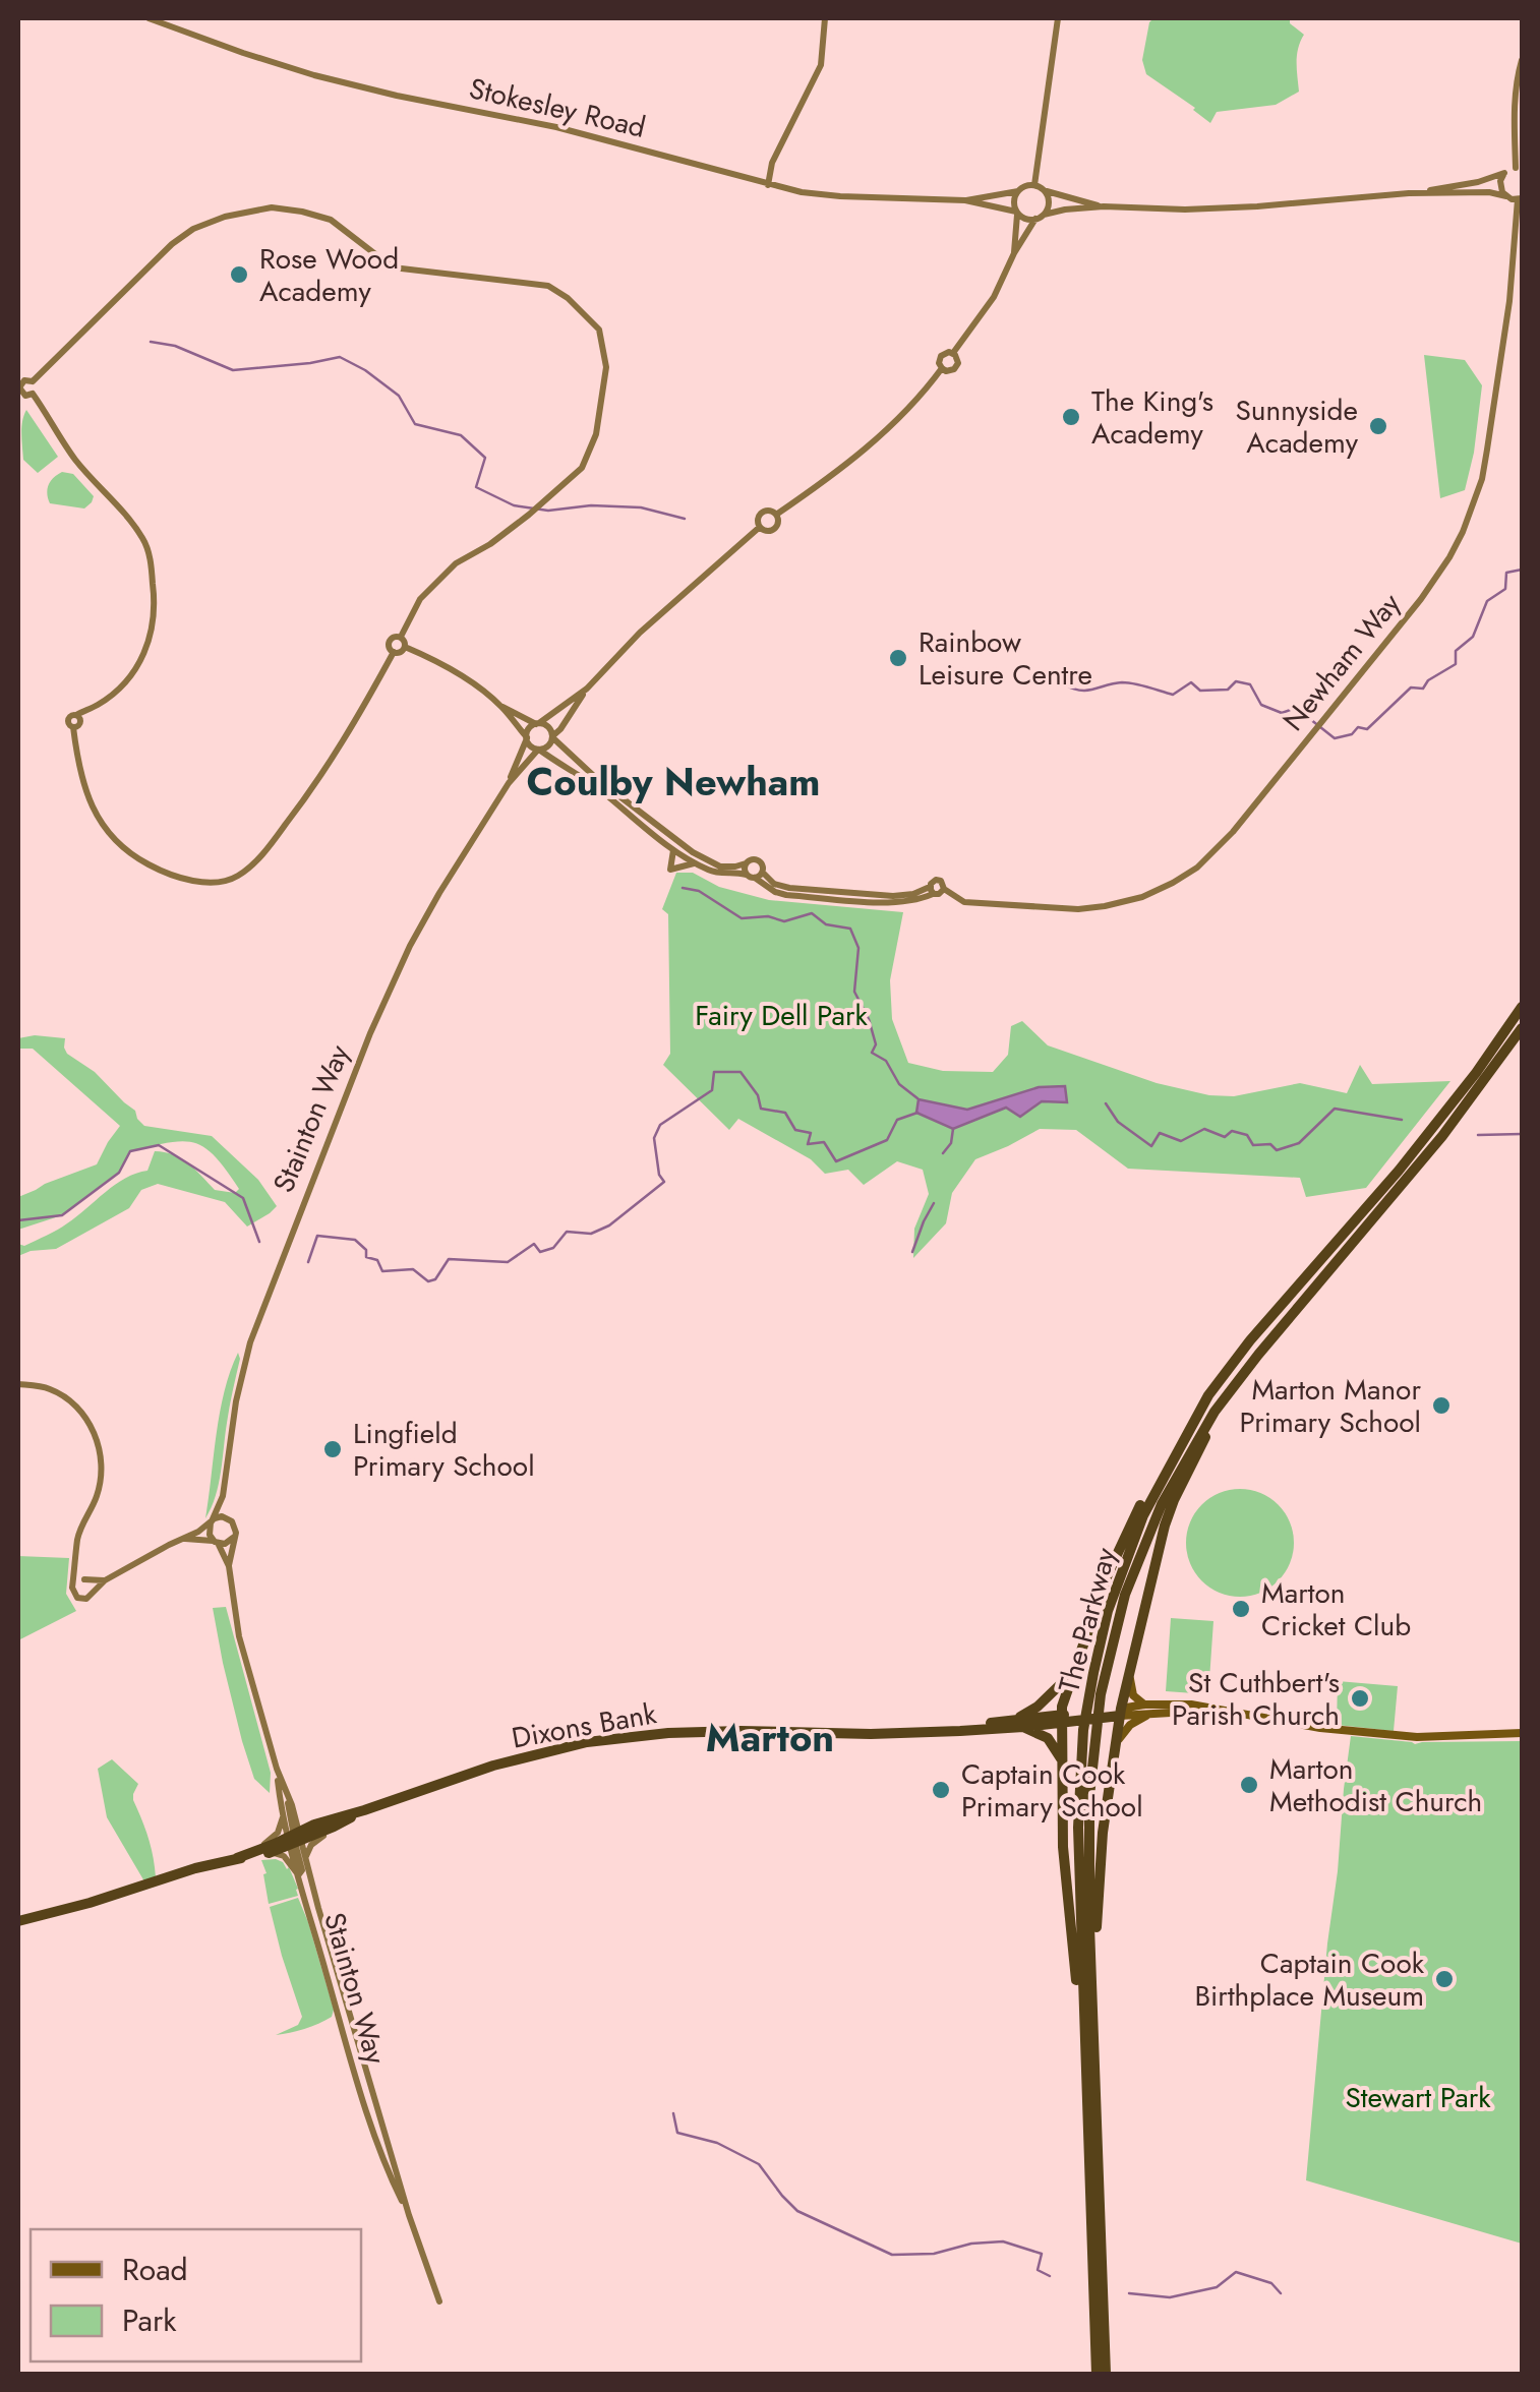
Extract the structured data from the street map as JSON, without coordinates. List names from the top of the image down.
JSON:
{
  "streets": {
    "highway": ["The Parkway", "Dixons Bank"],
    "street": ["Stokesley Road", "Newham Way", "Stainton Way"]
  },
  "crossings": [
    ["Newham Way", "Stainton Way"],
    ["Stainton Way", "Dixons Bank"]
  ],
  "districts": ["Coulby Newham", "Marton"],
  "parks": ["Fairy Dell Park", "Stewart Park"],
  "places": [
    "Rose Wood Academy",
    "The King's Academy",
    "Sunnyside Academy",
    "Rainbow Leisure Centre",
    "Marton Manor Primary School",
    "Lingfield Primary School",
    "Marton Cricket Club",
    "St Cuthbert's Parish Church",
    "Marton Methodist Church",
    "Captain Cook Primary School",
    "Captain Cook Birthplace Museum"
  ],
  "legend": ["Road", "Park"]
}
